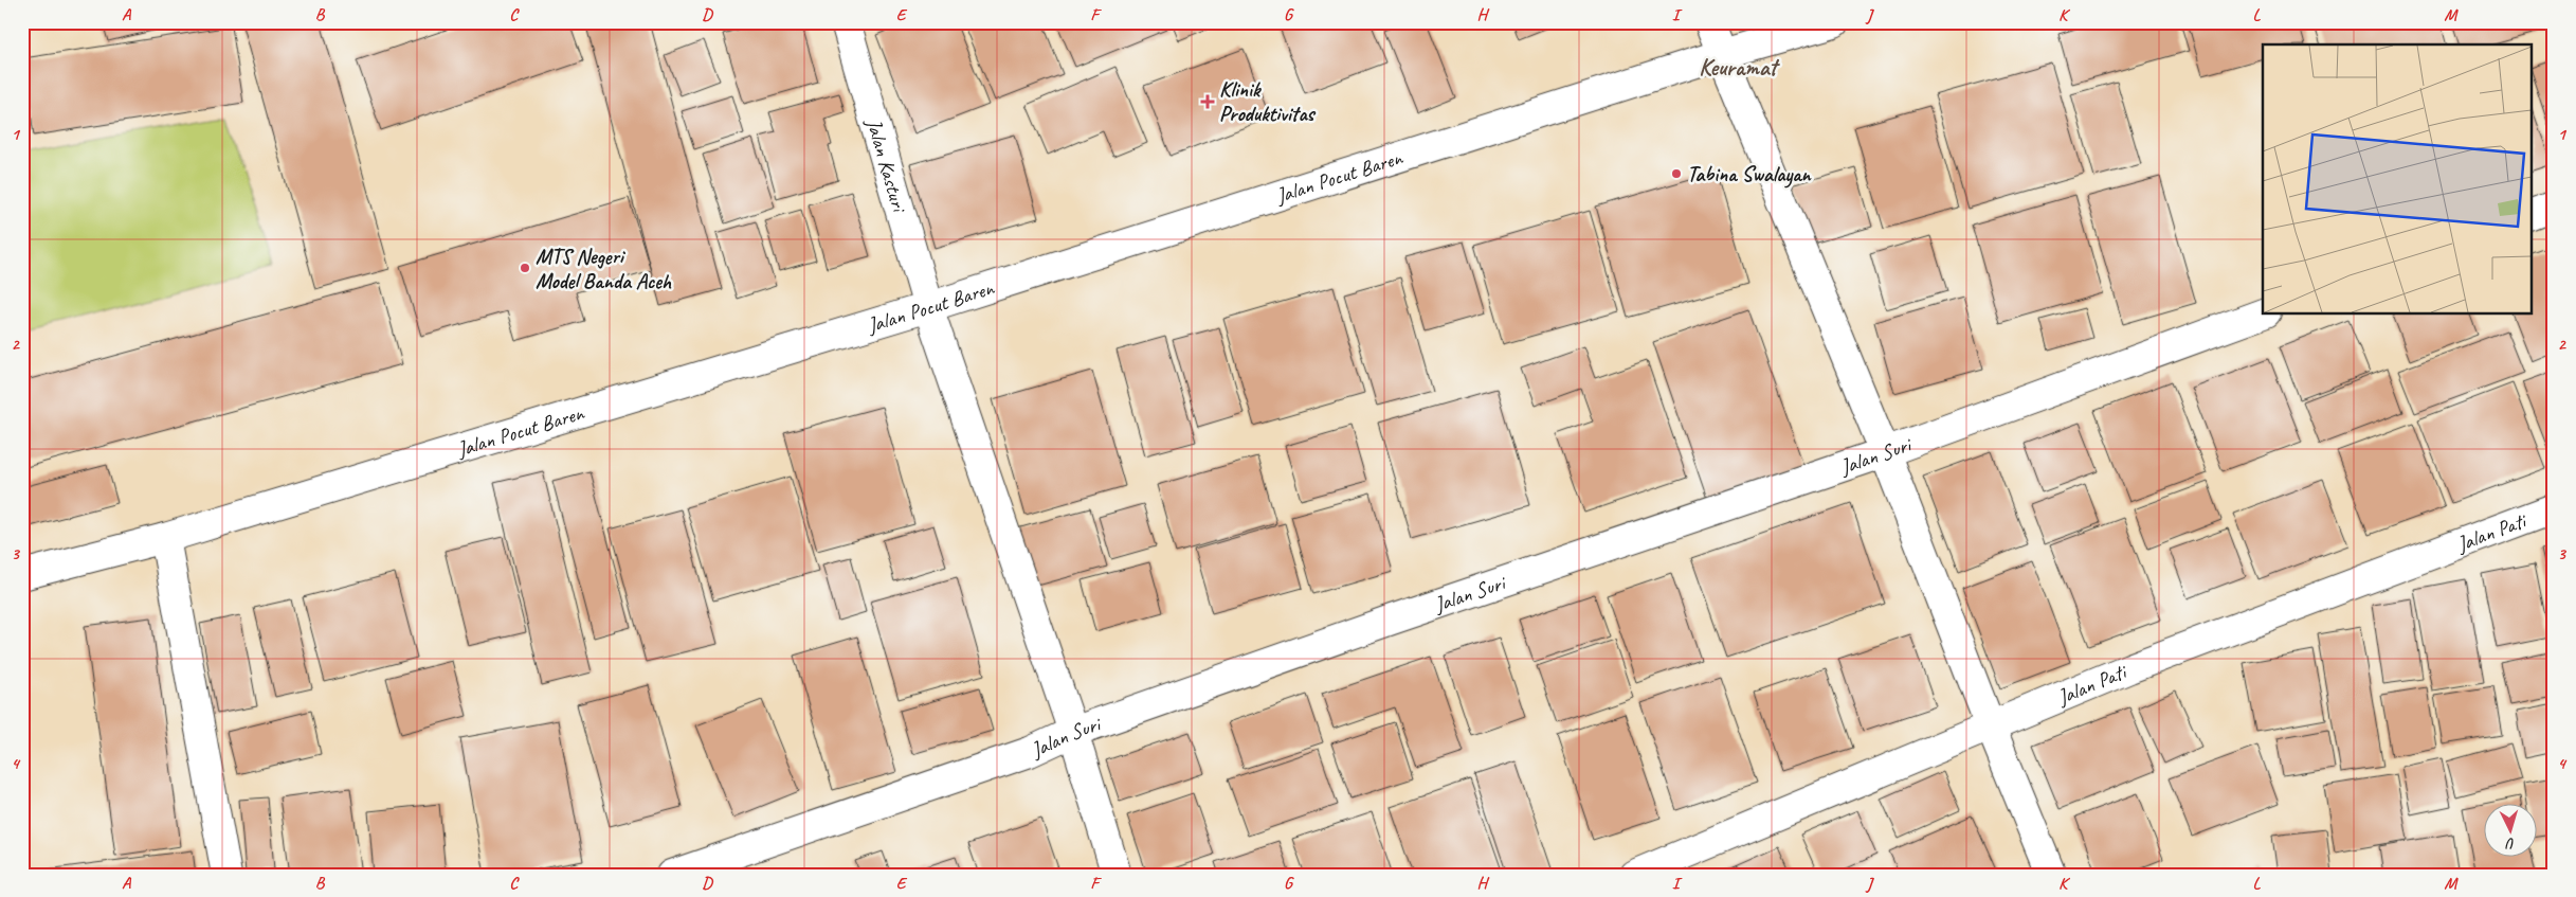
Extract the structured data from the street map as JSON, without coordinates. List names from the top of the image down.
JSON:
{
  "streets": {
    "street": [
      "Jalan Kasturi",
      "Jalan Pocut Baren",
      "Jalan Suri",
      "Jalan Pati"
    ]
  },
  "crossings": [
    ["Jalan Kasturi", "Jalan Pocut Baren"],
    ["Jalan Kasturi", "Jalan Suri"]
  ],
  "districts": ["Keuramat"],
  "places": {
    "health": ["Klinik Produktivitas"],
    "other": ["Tabina Swalayan", "MTS Negeri Model Banda Aceh"]
  },
  "north": "bottom",
  "grid": {
    "columns": [
      "A",
      "B",
      "C",
      "D",
      "E",
      "F",
      "G",
      "H",
      "I",
      "J",
      "K",
      "L",
      "M"
    ],
    "rows": [
      "1",
      "2",
      "3",
      "4"
    ]
  }
}
